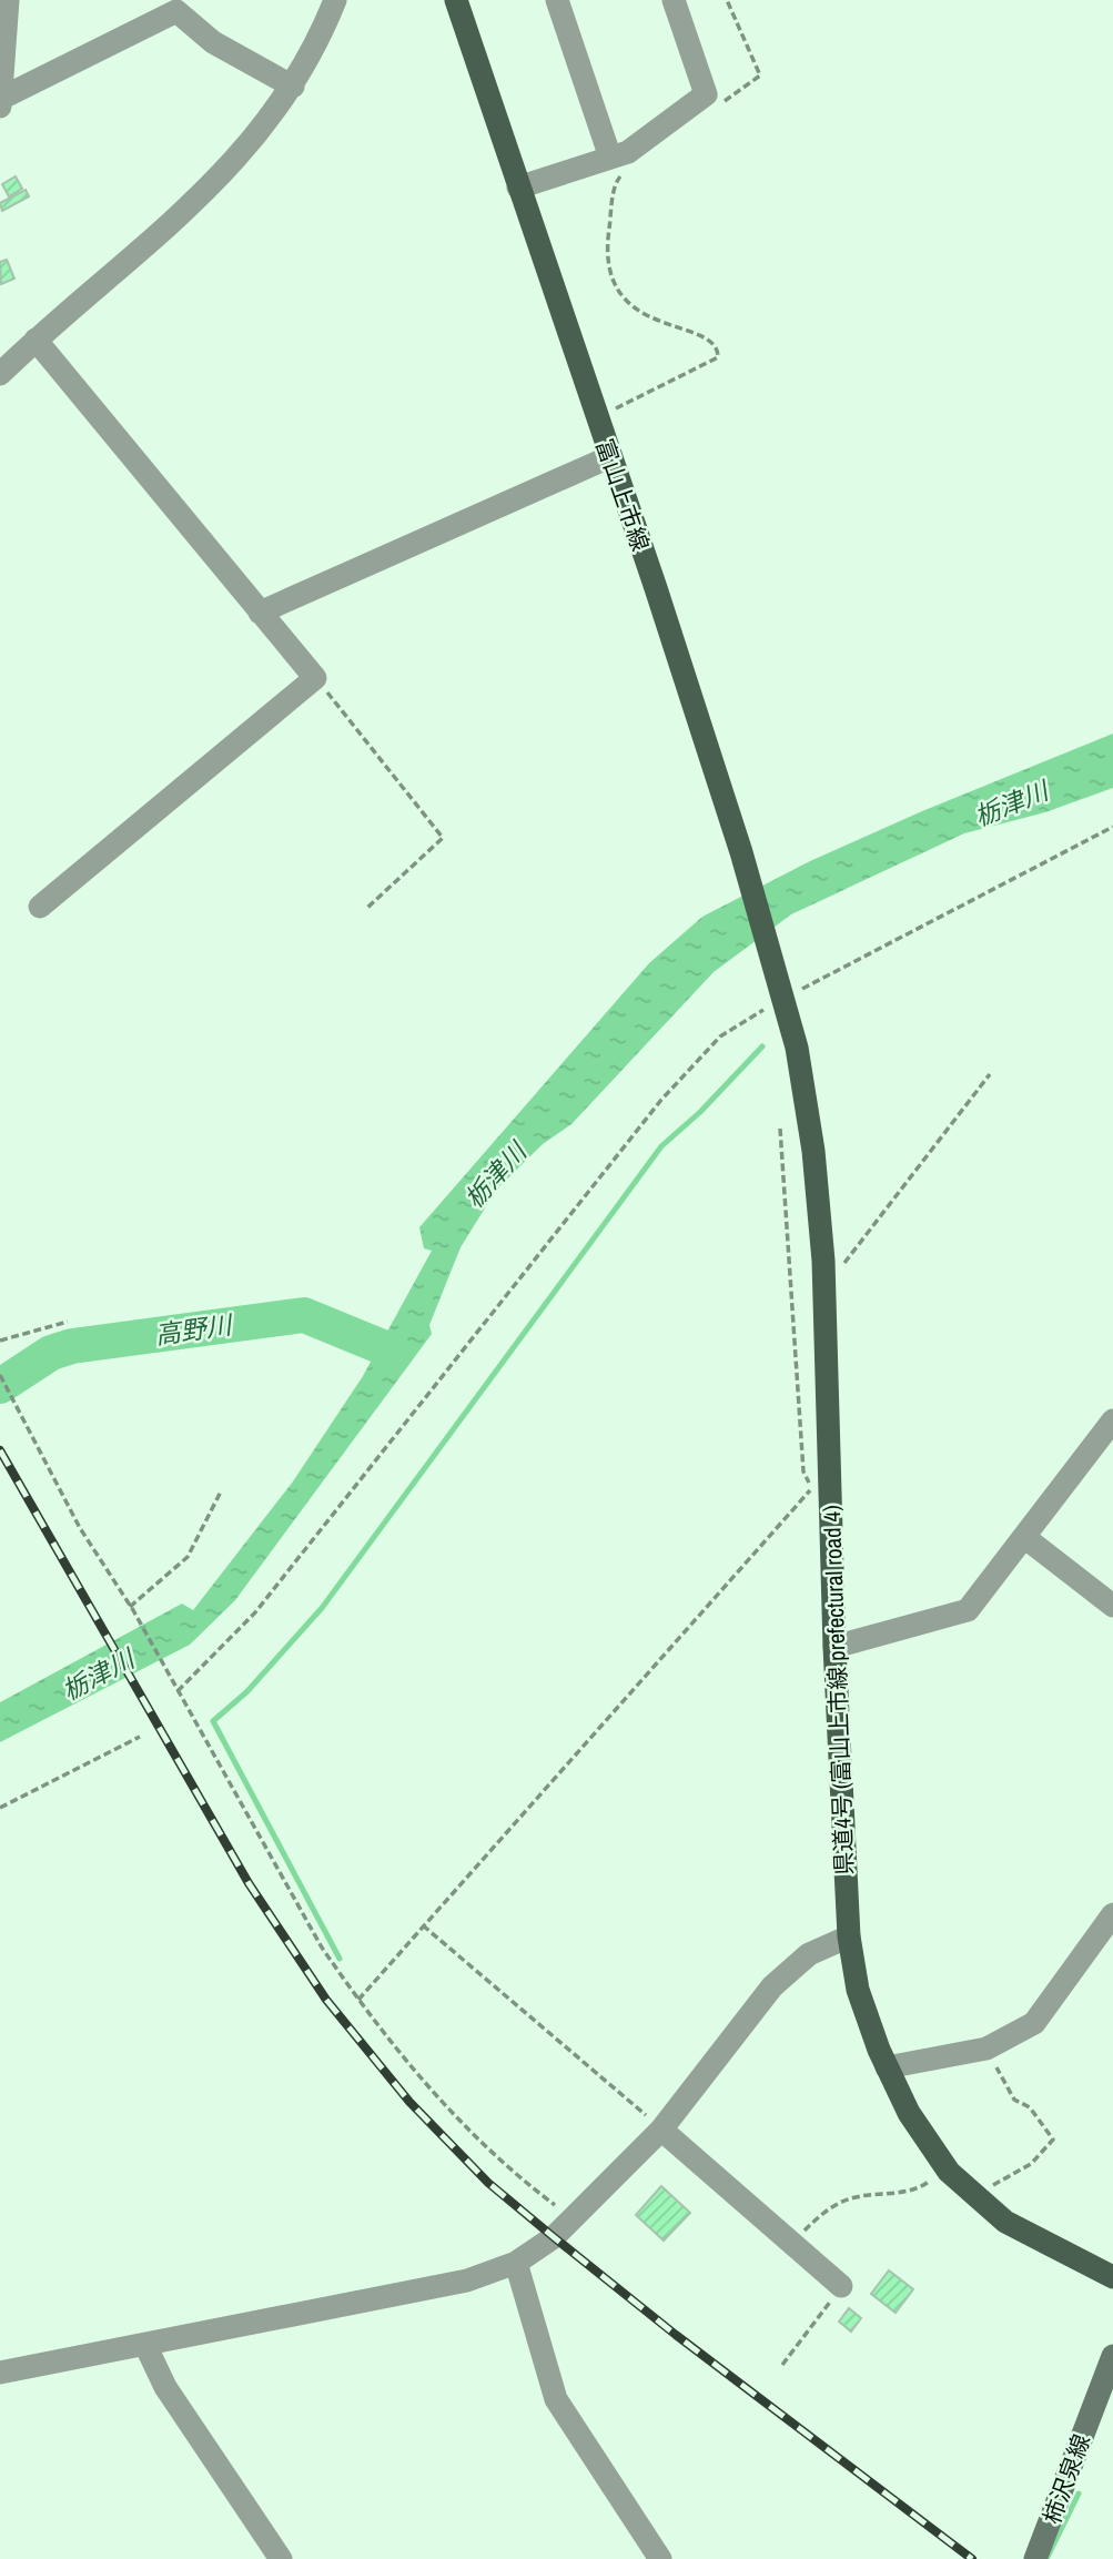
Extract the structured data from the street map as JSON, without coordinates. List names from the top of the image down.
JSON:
{
  "streets": {
    "main road": ["富山上市線", "県道4号 (富山上市線 prefectural road 4)", "柿沢泉線"]
  },
  "crossings": [
    ["富山上市線", "県道4号 (富山上市線 prefectural road 4)"]
  ],
  "water": ["栃津川", "高野川"]
}
